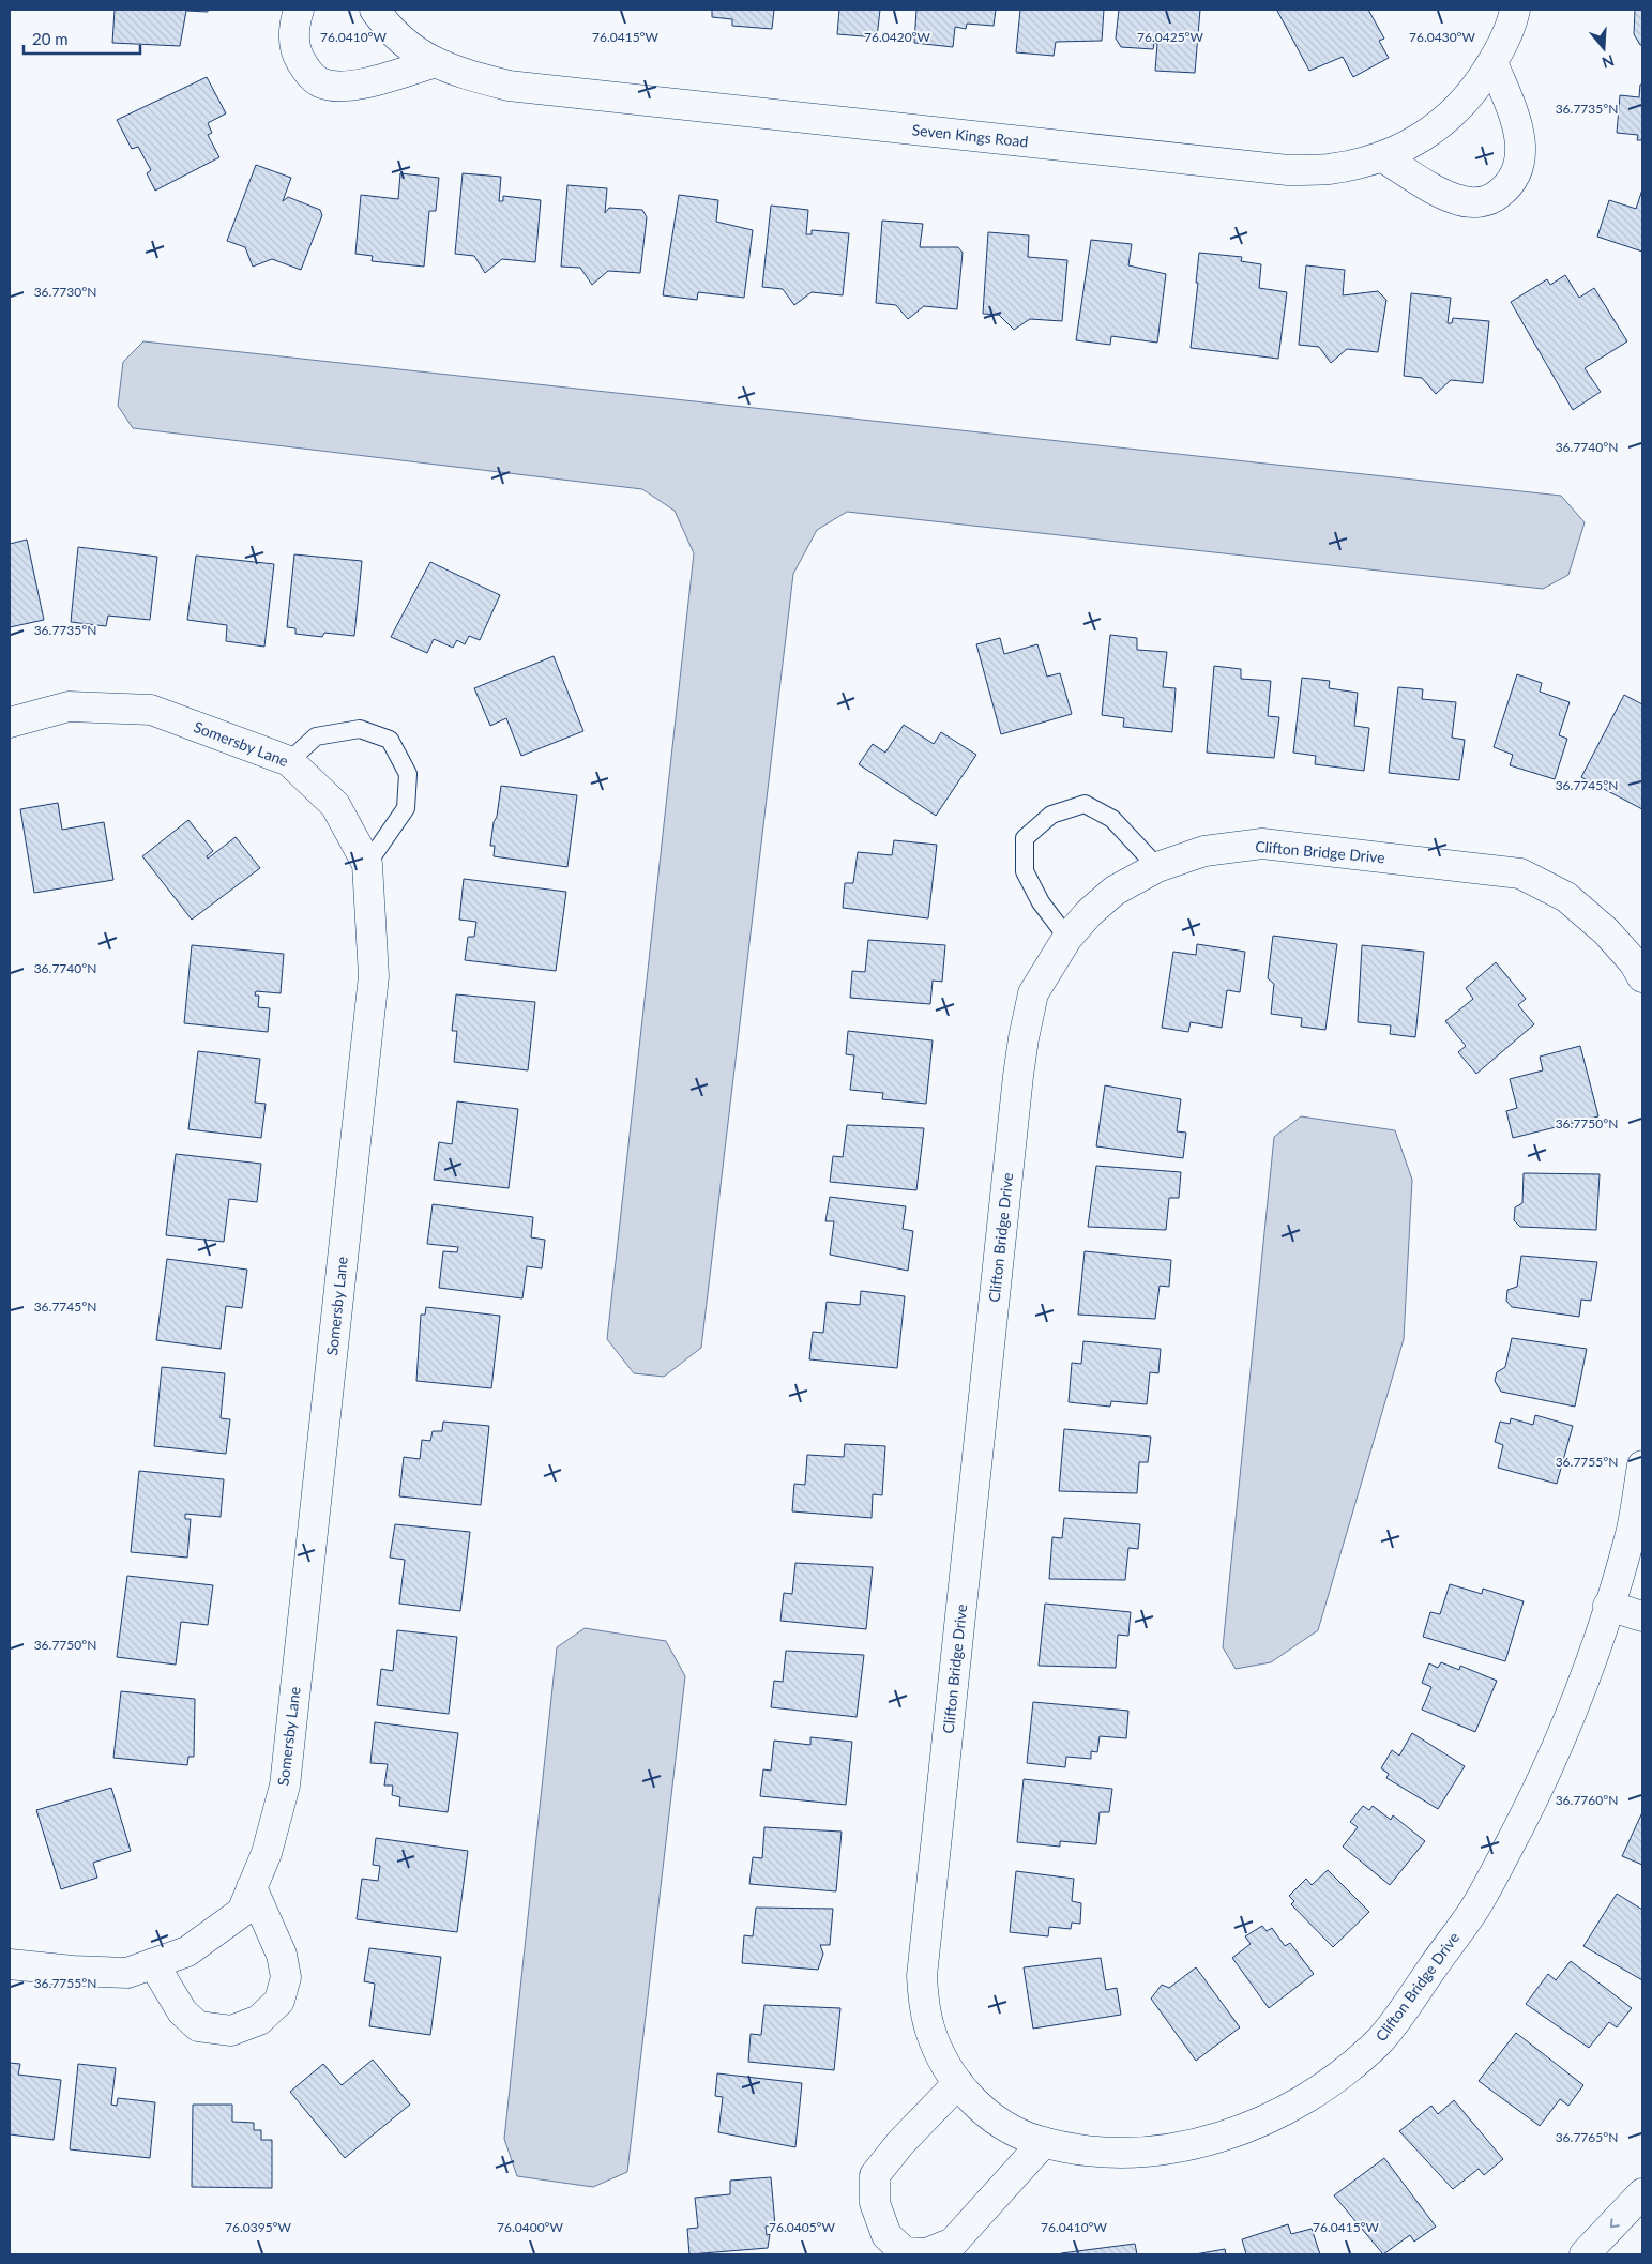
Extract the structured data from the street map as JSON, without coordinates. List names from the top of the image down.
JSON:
{
  "streets": {
    "street": ["Seven Kings Road", "Somersby Lane", "Clifton Bridge Drive"]
  },
  "scale_bar": "20 m",
  "north": "bottom",
  "coordinates": [
    "76.0410°W",
    "76.0415°W",
    "76.0420°W",
    "76.0425°W",
    "76.0430°W",
    "36.7735°N",
    "36.7730°N",
    "36.7740°N",
    "36.7745°N",
    "36.7750°N",
    "36.7755°N",
    "36.7760°N",
    "36.7765°N",
    "76.0395°W",
    "76.0400°W",
    "76.0405°W"
  ]
}
